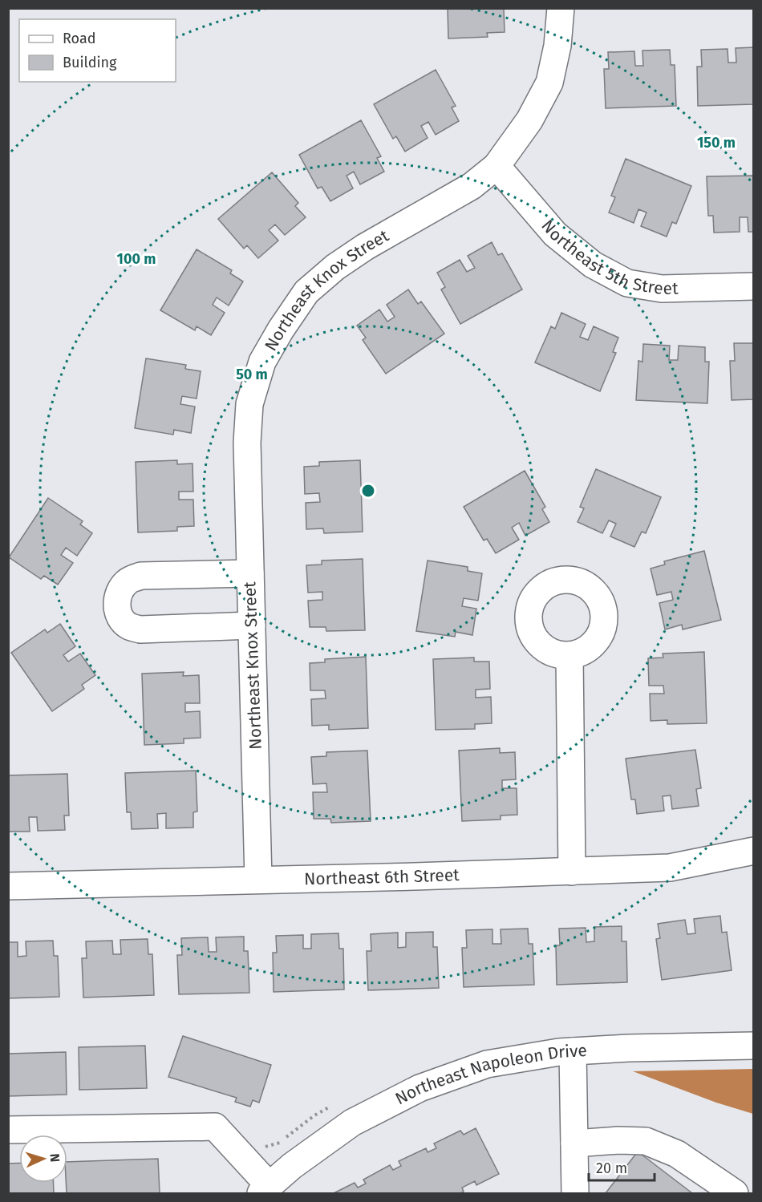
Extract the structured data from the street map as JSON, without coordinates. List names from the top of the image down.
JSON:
{
  "streets": {
    "street": [
      "Northeast 5th Street",
      "Northeast Knox Street",
      "Northeast 6th Street",
      "Northeast Napoleon Drive"
    ]
  },
  "crossings": [
    ["Northeast 5th Street", "Northeast Knox Street"],
    ["Northeast Knox Street", "Northeast 6th Street"]
  ],
  "legend": ["Road", "Building"],
  "scale_bar": "20 m",
  "north": "right",
  "rings": ["150 m", "100 m", "50 m"]
}
